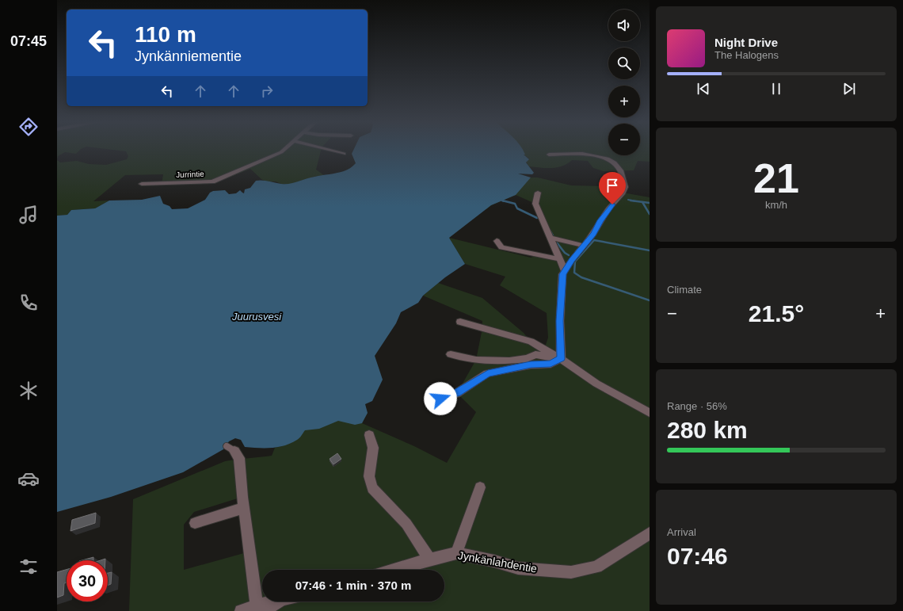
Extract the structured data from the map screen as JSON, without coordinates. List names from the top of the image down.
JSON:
{
  "streets": {
    "street": ["Jurrintie", "Jynkänlahdentie"]
  },
  "water": ["Juurusvesi"],
  "page": {
    "tabs": "07:45",
    "map_buttons": ["+", "−"],
    "turn": ["110 m", "Jynkänniementie"],
    "song": ["Night Drive", "The Halogens"],
    "tile": [
      ["21", "km/h"],
      "Climate",
      ["Range · 56%", "280 km"],
      ["Arrival", "07:46"]
    ],
    "heat": ["−", "21.5°", "+"],
    "limit": "30",
    "trip": "07:46 · 1 min · 370 m"
  }
}
